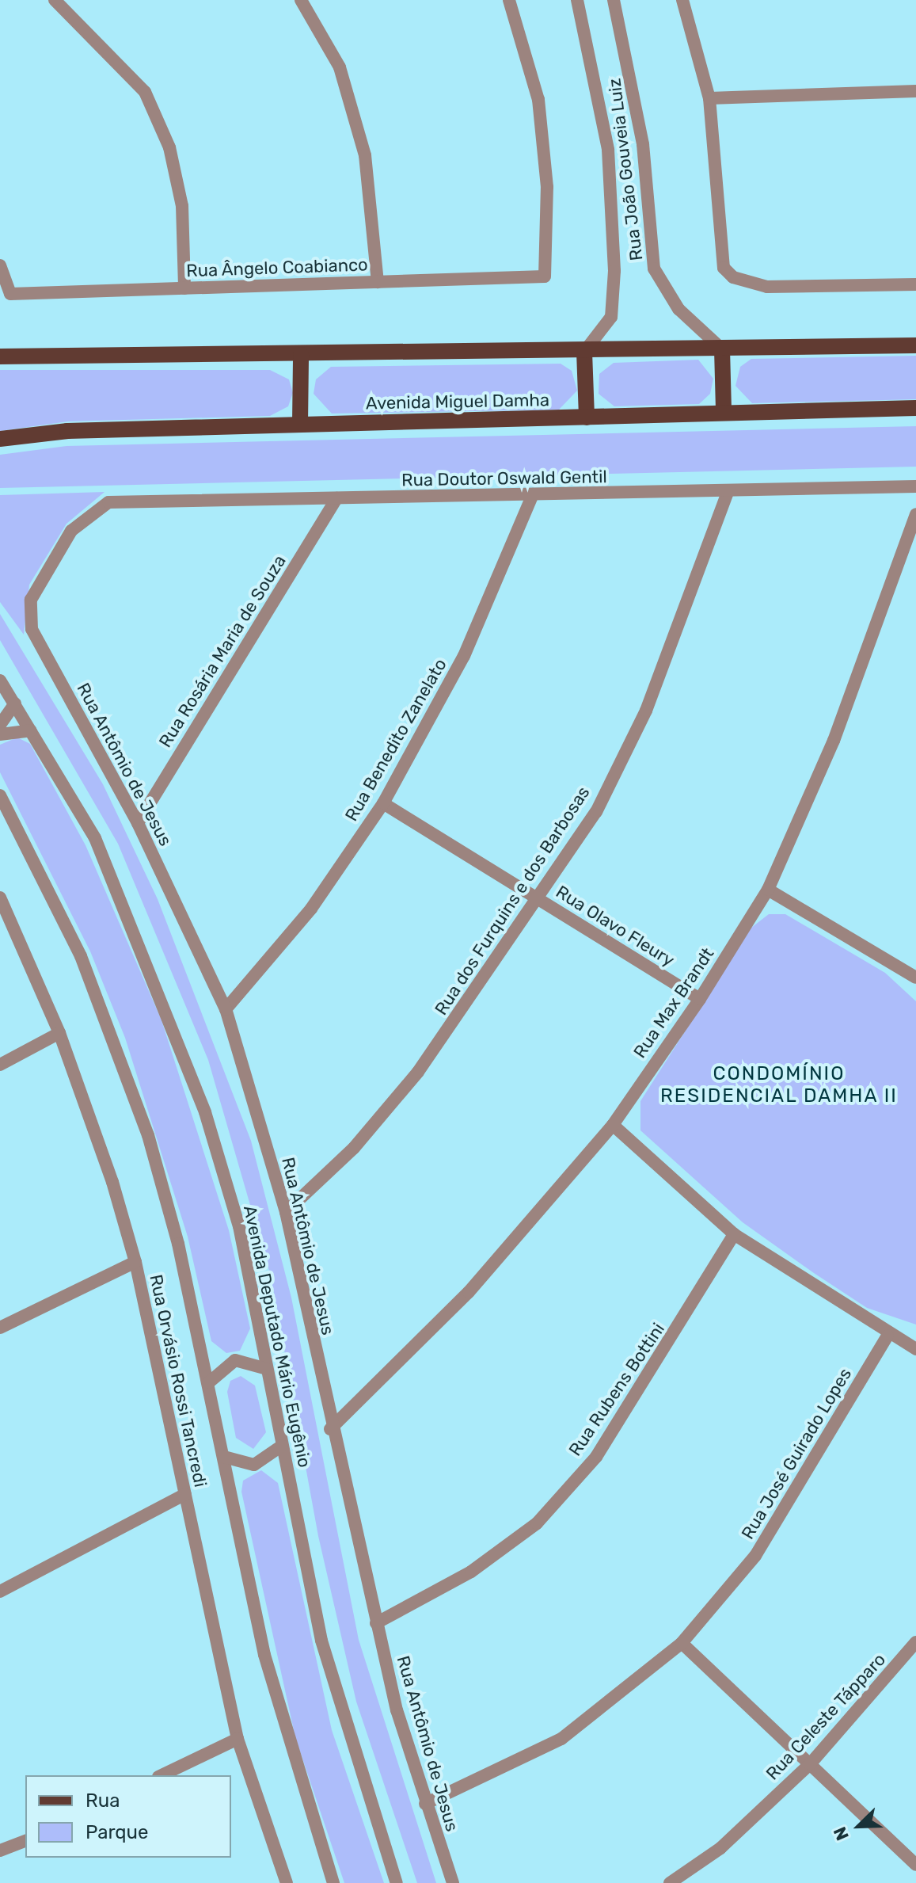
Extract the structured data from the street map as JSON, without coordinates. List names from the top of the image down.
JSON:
{
  "streets": {
    "main road": ["Avenida Miguel Damha"],
    "street": [
      "Rua João Gouveia Luiz",
      "Rua Ângelo Coabianco",
      "Rua Doutor Oswald Gentil",
      "Rua Rosária Maria de Souza",
      "Rua Benedito Zanelato",
      "Rua Antômio de Jesus",
      "Rua dos Furquins e dos Barbosas",
      "Rua Olavo Fleury",
      "Rua Max Brandt",
      "Avenida Deputado Mário Eugênio",
      "Rua Orvásio Rossi Tancredi",
      "Rua Rubens Bottini",
      "Rua José Guirado Lopes",
      "Rua Celeste Tápparo"
    ]
  },
  "crossings": [
    ["Rua Doutor Oswald Gentil", "Rua Rosária Maria de Souza"],
    ["Rua Doutor Oswald Gentil", "Rua Benedito Zanelato"],
    ["Rua Doutor Oswald Gentil", "Rua Antômio de Jesus"],
    ["Rua Doutor Oswald Gentil", "Rua dos Furquins e dos Barbosas"],
    ["Rua Rosária Maria de Souza", "Rua Antômio de Jesus"],
    ["Rua Benedito Zanelato", "Rua Antômio de Jesus"],
    ["Rua Benedito Zanelato", "Rua Olavo Fleury"],
    ["Rua Antômio de Jesus", "Rua dos Furquins e dos Barbosas"],
    ["Rua Antômio de Jesus", "Rua Max Brandt"],
    ["Rua Antômio de Jesus", "Rua Rubens Bottini"],
    ["Rua Antômio de Jesus", "Rua José Guirado Lopes"],
    ["Rua dos Furquins e dos Barbosas", "Rua Olavo Fleury"],
    ["Rua Olavo Fleury", "Rua Max Brandt"]
  ],
  "districts": ["CONDOMÍNIO RESIDENCIAL DAMHA II"],
  "legend": ["Rua", "Parque"],
  "north": "bottom left"
}
